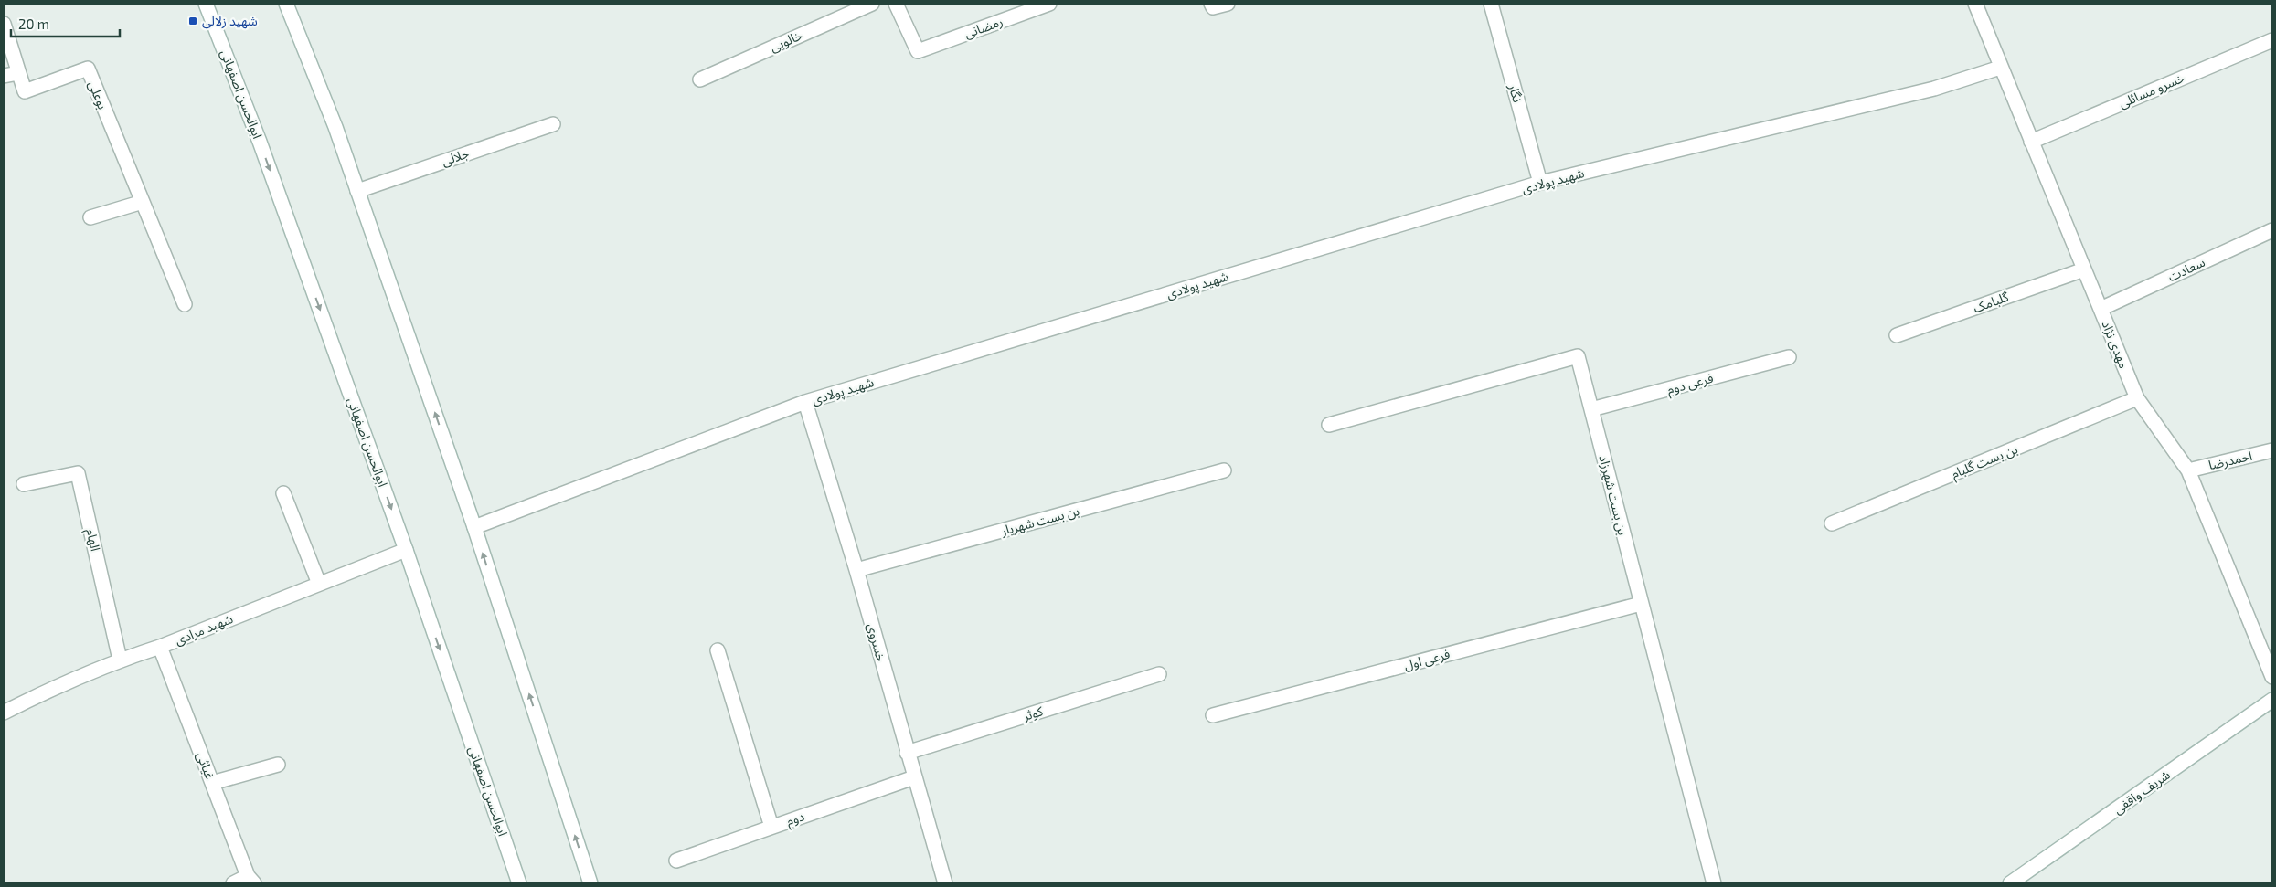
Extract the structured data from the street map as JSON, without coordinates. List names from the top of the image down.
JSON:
{
  "streets": {
    "street": [
      "رمضانی",
      "خالویی",
      "خسرو مسائلی",
      "نگار",
      "ابوالحسن اصفهانی",
      "بوعلی",
      "جلالی",
      "شهید پولادی",
      "سعادت",
      "گلبامک",
      "مهدی نژاد",
      "فرعی دوم",
      "احمدرضا",
      "بن بست گلبام",
      "بن بست شهرزاد",
      "بن بست شهریار",
      "الهام",
      "شهید مرادی",
      "خسروی",
      "فرعی اول",
      "کوثر",
      "غیاثی",
      "شریف واقفی",
      "دوم"
    ]
  },
  "crossings": [
    ["خسرو مسائلی", "مهدی نژاد"],
    ["نگار", "شهید پولادی"],
    ["ابوالحسن اصفهانی", "شهید مرادی"],
    ["شهید پولادی", "مهدی نژاد"],
    ["شهید پولادی", "خسروی"],
    ["سعادت", "مهدی نژاد"],
    ["گلبامک", "مهدی نژاد"],
    ["مهدی نژاد", "احمدرضا"],
    ["مهدی نژاد", "بن بست گلبام"],
    ["فرعی دوم", "بن بست شهرزاد"],
    ["بن بست شهرزاد", "فرعی اول"],
    ["بن بست شهریار", "خسروی"],
    ["الهام", "شهید مرادی"],
    ["شهید مرادی", "غیاثی"],
    ["خسروی", "کوثر"],
    ["خسروی", "دوم"]
  ],
  "places": {
    "transit": ["شهید زلالی"]
  },
  "scale_bar": "20 m"
}
